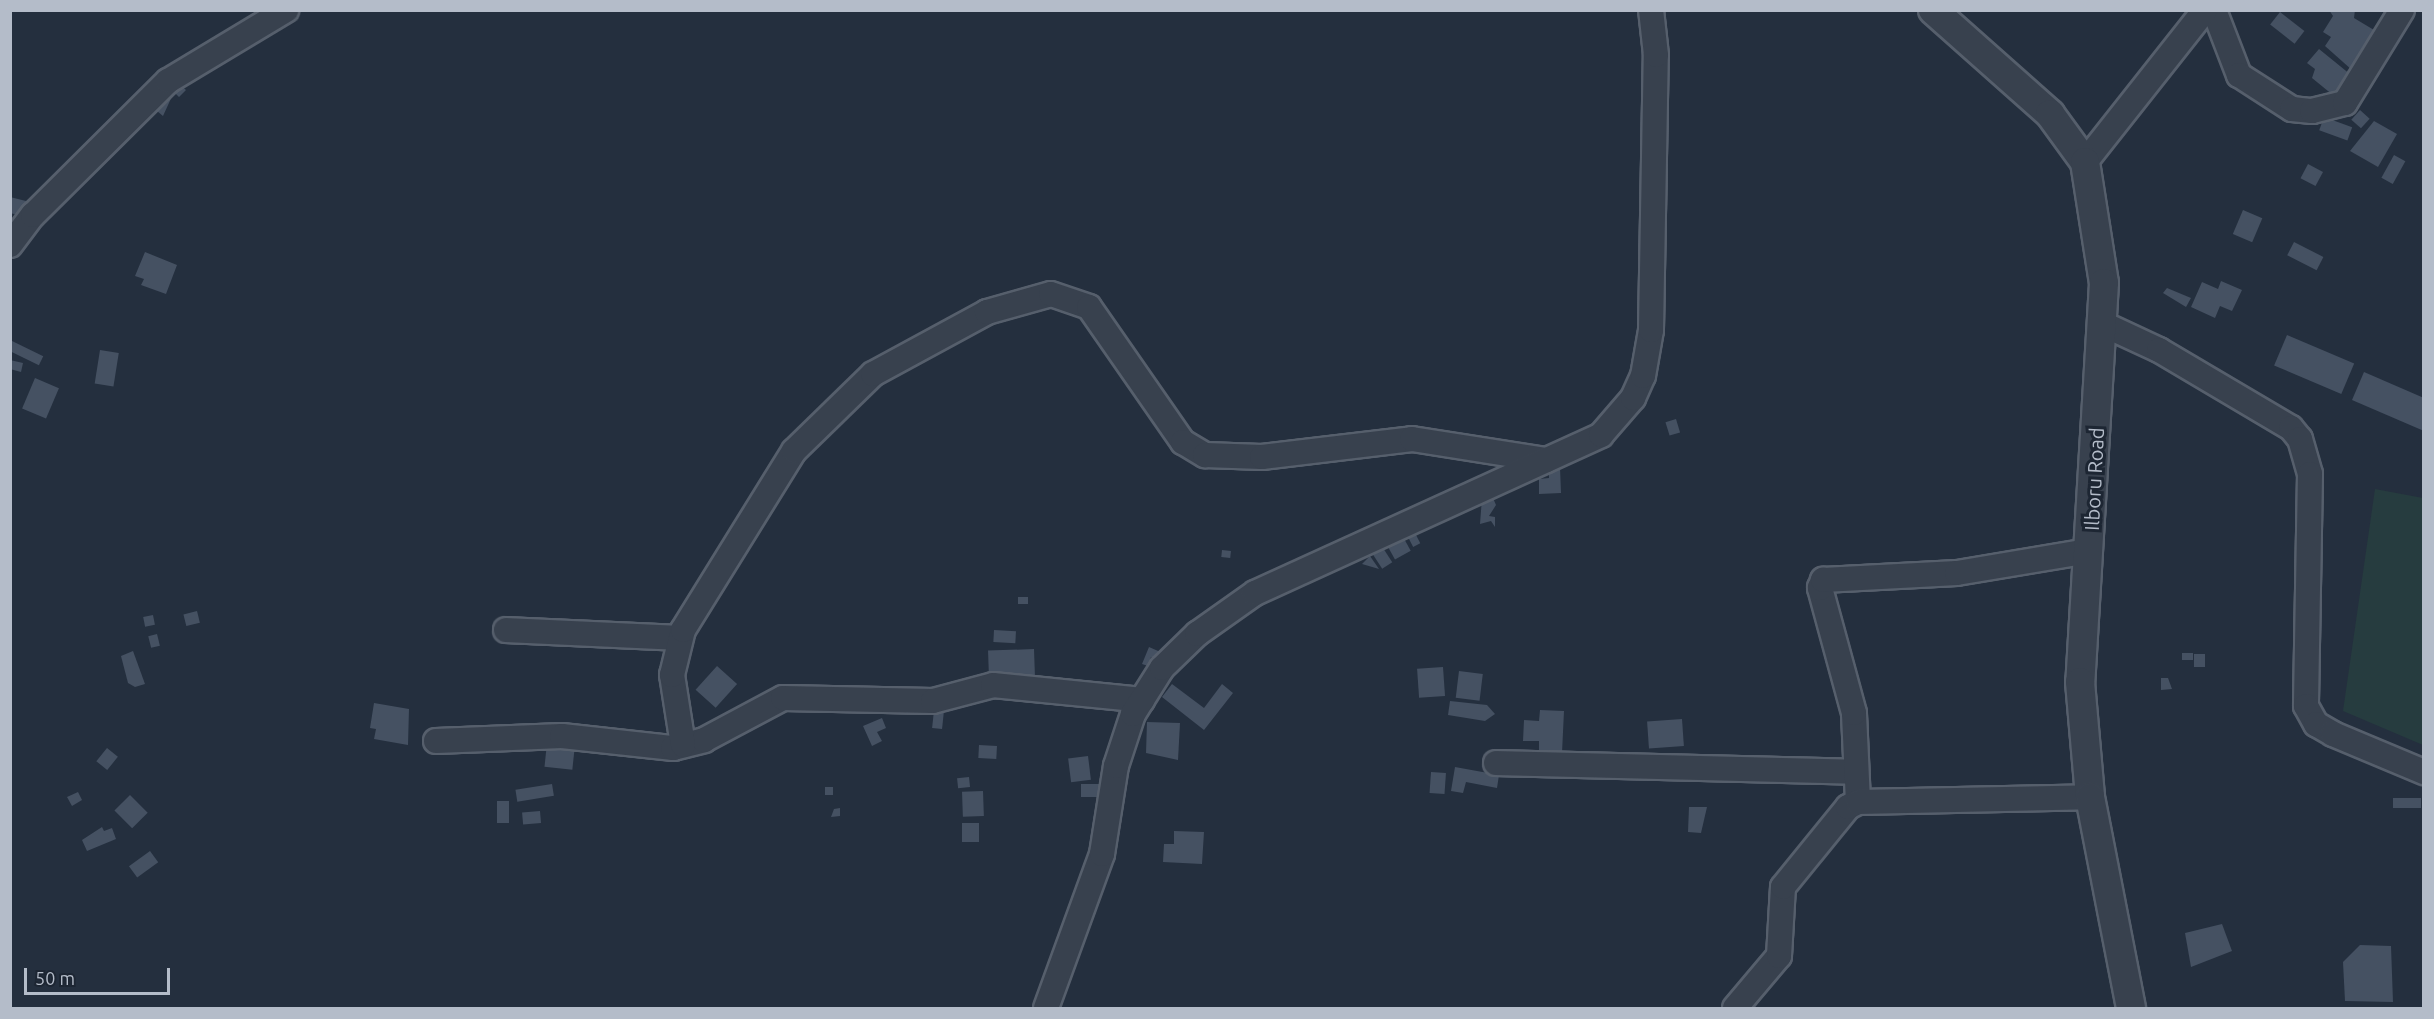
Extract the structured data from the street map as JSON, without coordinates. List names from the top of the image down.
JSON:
{
  "streets": {
    "street": ["Ilboru Road"]
  },
  "scale_bar": "50 m"
}
